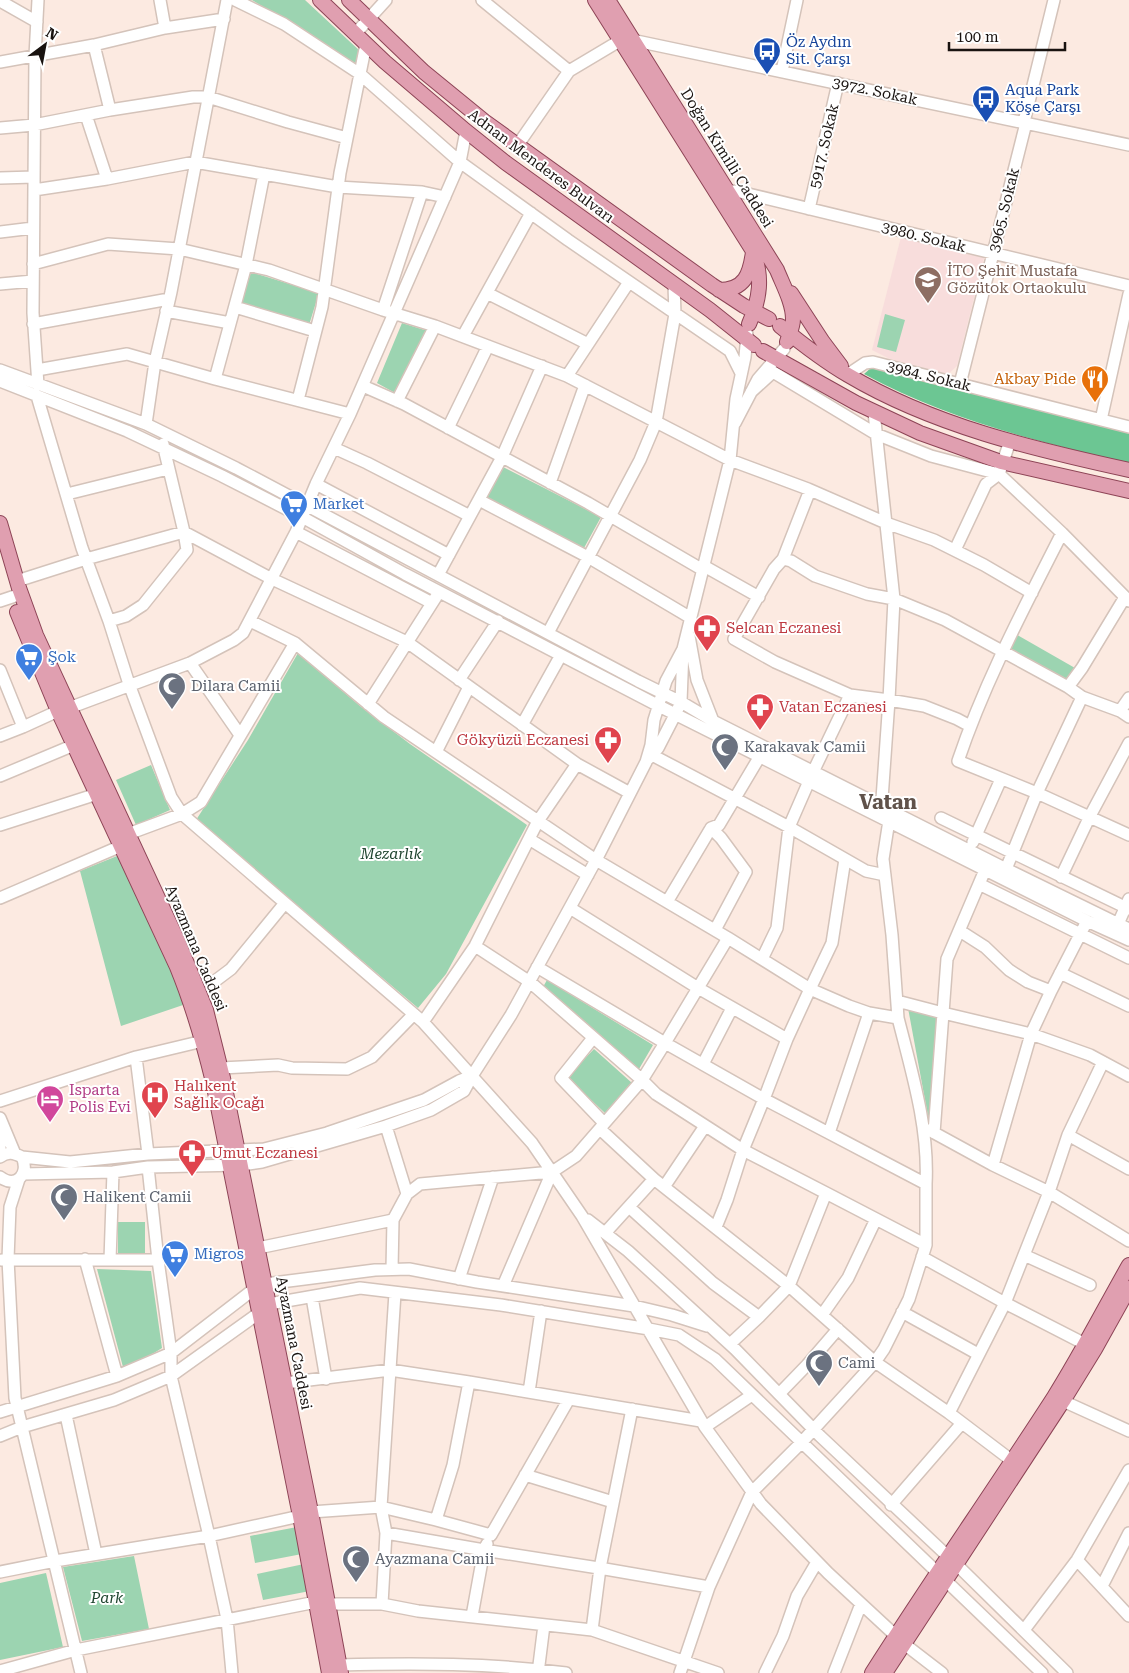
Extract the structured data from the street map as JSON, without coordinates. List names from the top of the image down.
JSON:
{
  "streets": {
    "main road": ["Doğan Kimilli Caddesi", "Adnan Menderes Bulvarı", "Ayazmana Caddesi"],
    "street": [
      "3972. Sokak",
      "5917. Sokak",
      "3965. Sokak",
      "3980. Sokak",
      "3984. Sokak"
    ]
  },
  "crossings": [
    ["3972. Sokak", "5917. Sokak"],
    ["3972. Sokak", "Doğan Kimilli Caddesi"],
    ["3972. Sokak", "3965. Sokak"],
    ["5917. Sokak", "3980. Sokak"],
    ["Doğan Kimilli Caddesi", "Adnan Menderes Bulvarı"],
    ["Doğan Kimilli Caddesi", "3980. Sokak"],
    ["Adnan Menderes Bulvarı", "3984. Sokak"],
    ["3965. Sokak", "3980. Sokak"],
    ["3965. Sokak", "3984. Sokak"]
  ],
  "districts": ["Vatan"],
  "parks": ["Mezarlık", "Park"],
  "places": {
    "bus stop": ["Öz Aydın Sit. Çarşı", "Aqua Park Köşe Çarşı"],
    "school or university": ["İTO Şehit Mustafa Gözütok Ortaokulu"],
    "restaurant": ["Akbay Pide"],
    "supermarket": ["Market", "Şok", "Migros"],
    "pharmacy": [
      "Selcan Eczanesi",
      "Vatan Eczanesi",
      "Gökyüzü Eczanesi",
      "Umut Eczanesi"
    ],
    "mosque": [
      "Dilara Camii",
      "Karakavak Camii",
      "Halikent Camii",
      "Cami",
      "Ayazmana Camii"
    ],
    "hospital": ["Halıkent Sağlık Ocağı"],
    "hotel": ["Isparta Polis Evi"]
  },
  "scale_bar": "100 m",
  "north": "top right"
}
